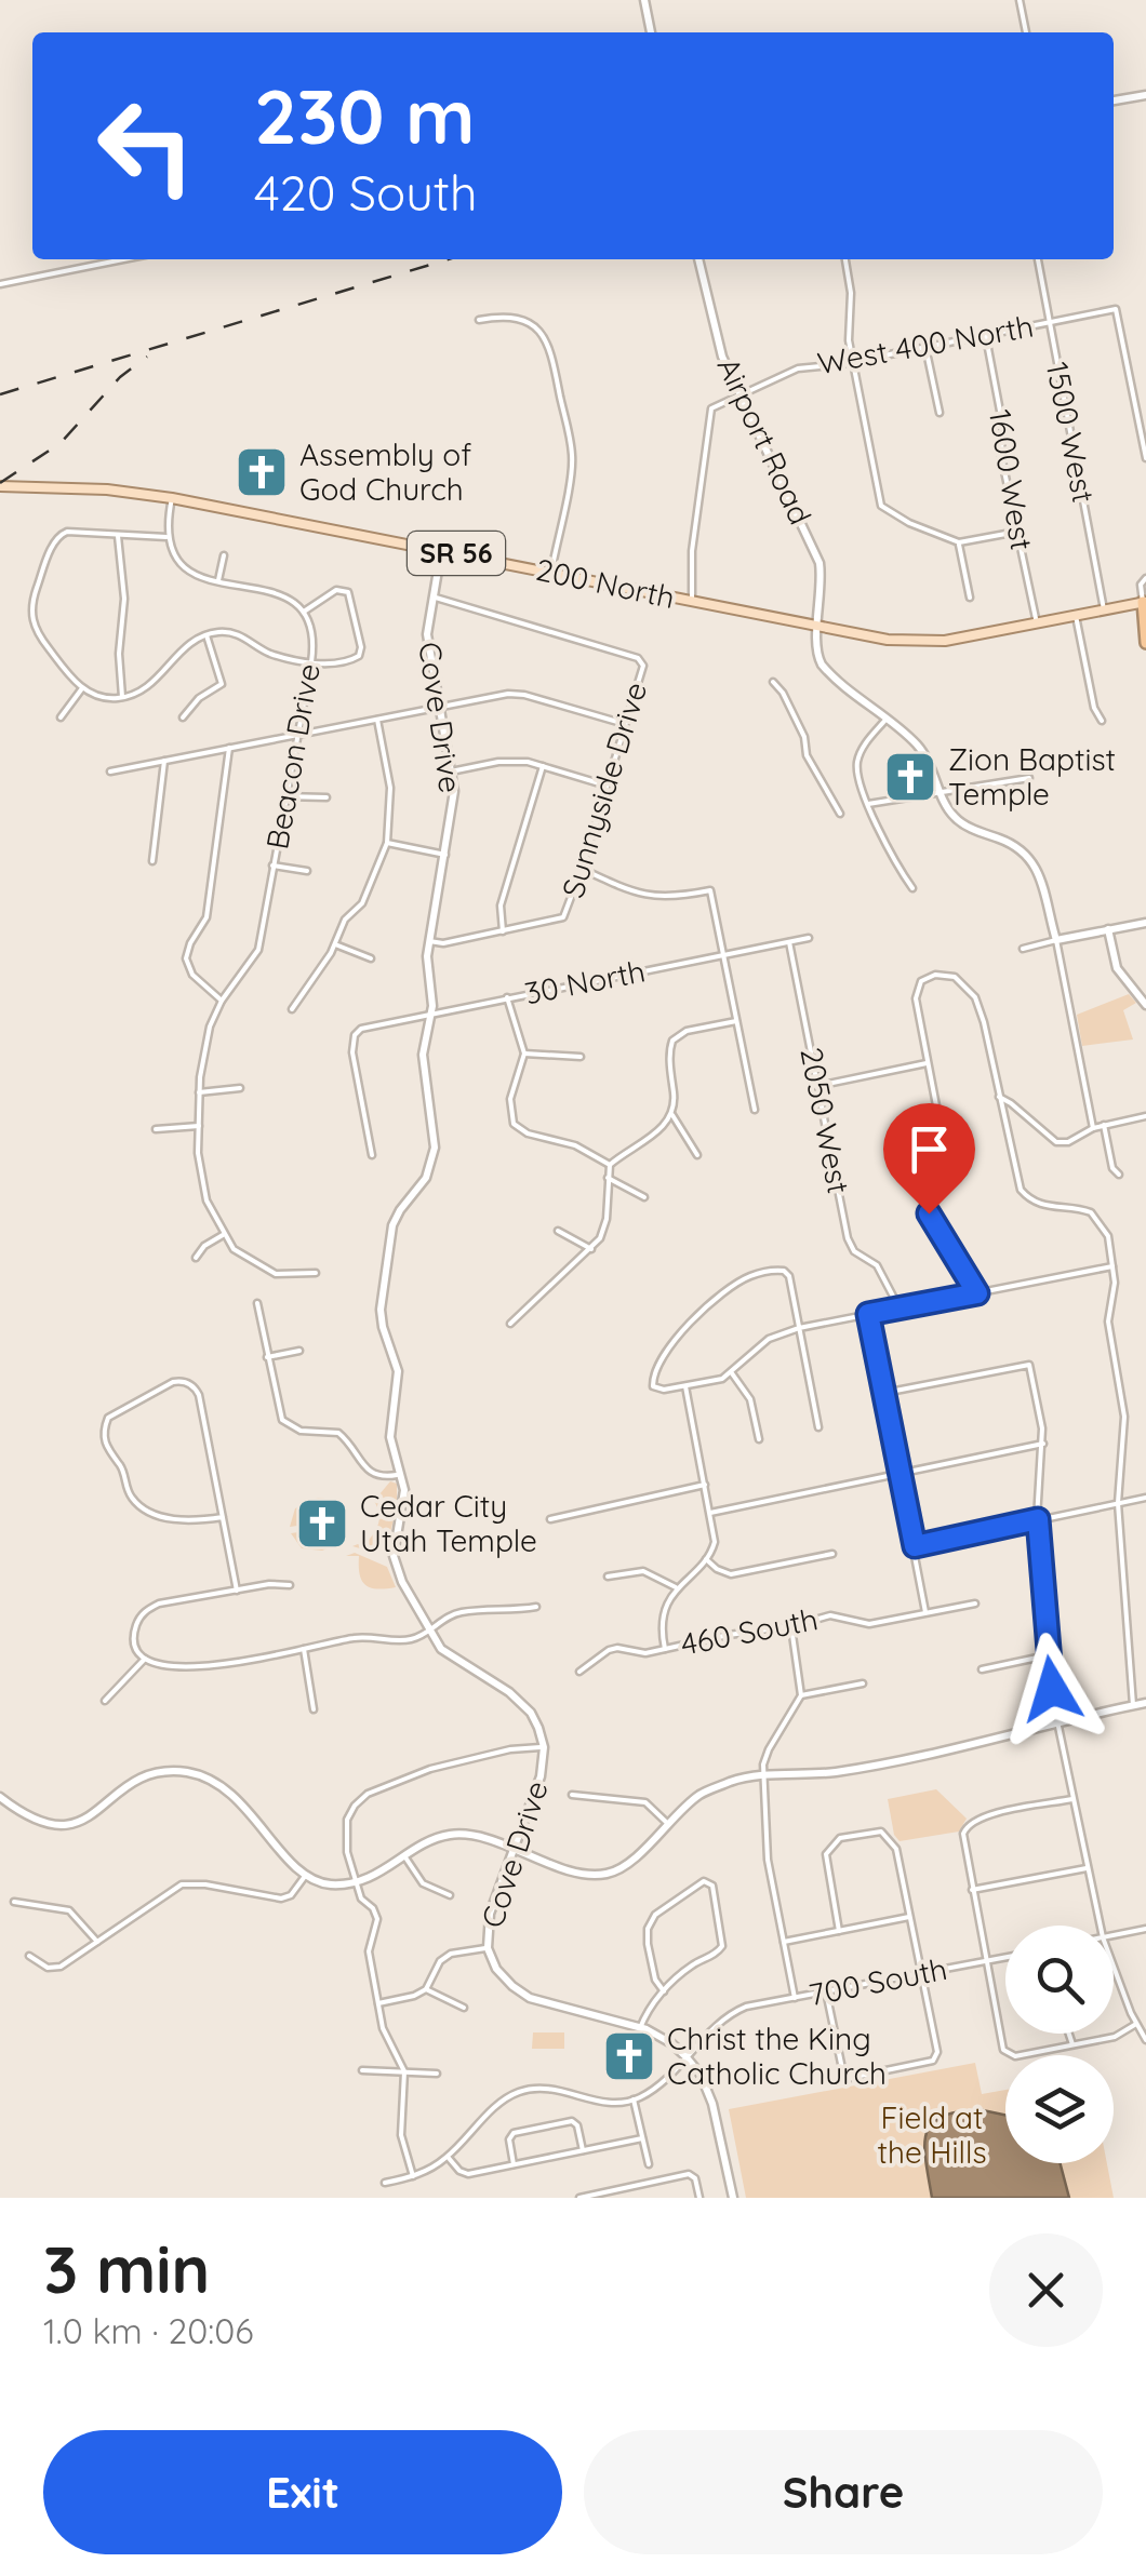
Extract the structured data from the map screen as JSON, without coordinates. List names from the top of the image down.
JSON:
{
  "streets": {
    "main road": [
      "Airport Road",
      "SR 56",
      "200 North",
      "Cove Drive"
    ],
    "street": [
      "West 400 North",
      "1500 West",
      "1600 West",
      "Beacon Drive",
      "Sunnyside Drive",
      "30 North",
      "2050 West",
      "460 South",
      "700 South"
    ]
  },
  "crossings": [
    ["West 400 North", "1500 West"],
    ["West 400 North", "Airport Road"],
    ["West 400 North", "1600 West"],
    ["1500 West", "200 North"],
    ["Airport Road", "200 North"],
    ["1600 West", "200 North"],
    ["200 North", "Cove Drive"],
    ["Cove Drive", "Sunnyside Drive"],
    ["Cove Drive", "30 North"],
    ["Cove Drive", "700 South"],
    ["30 North", "2050 West"]
  ],
  "parks": ["Field at the Hills"],
  "places": {
    "church": [
      "Assembly of God Church",
      "Zion Baptist Temple",
      "Cedar City Utah Temple",
      "Christ the King Catholic Church"
    ]
  },
  "page": {
    "turn": ["230 m", "420 South"],
    "heading": ["3 min", "1.0 km · 20:06"],
    "buttons": ["Exit", "Share"]
  }
}
